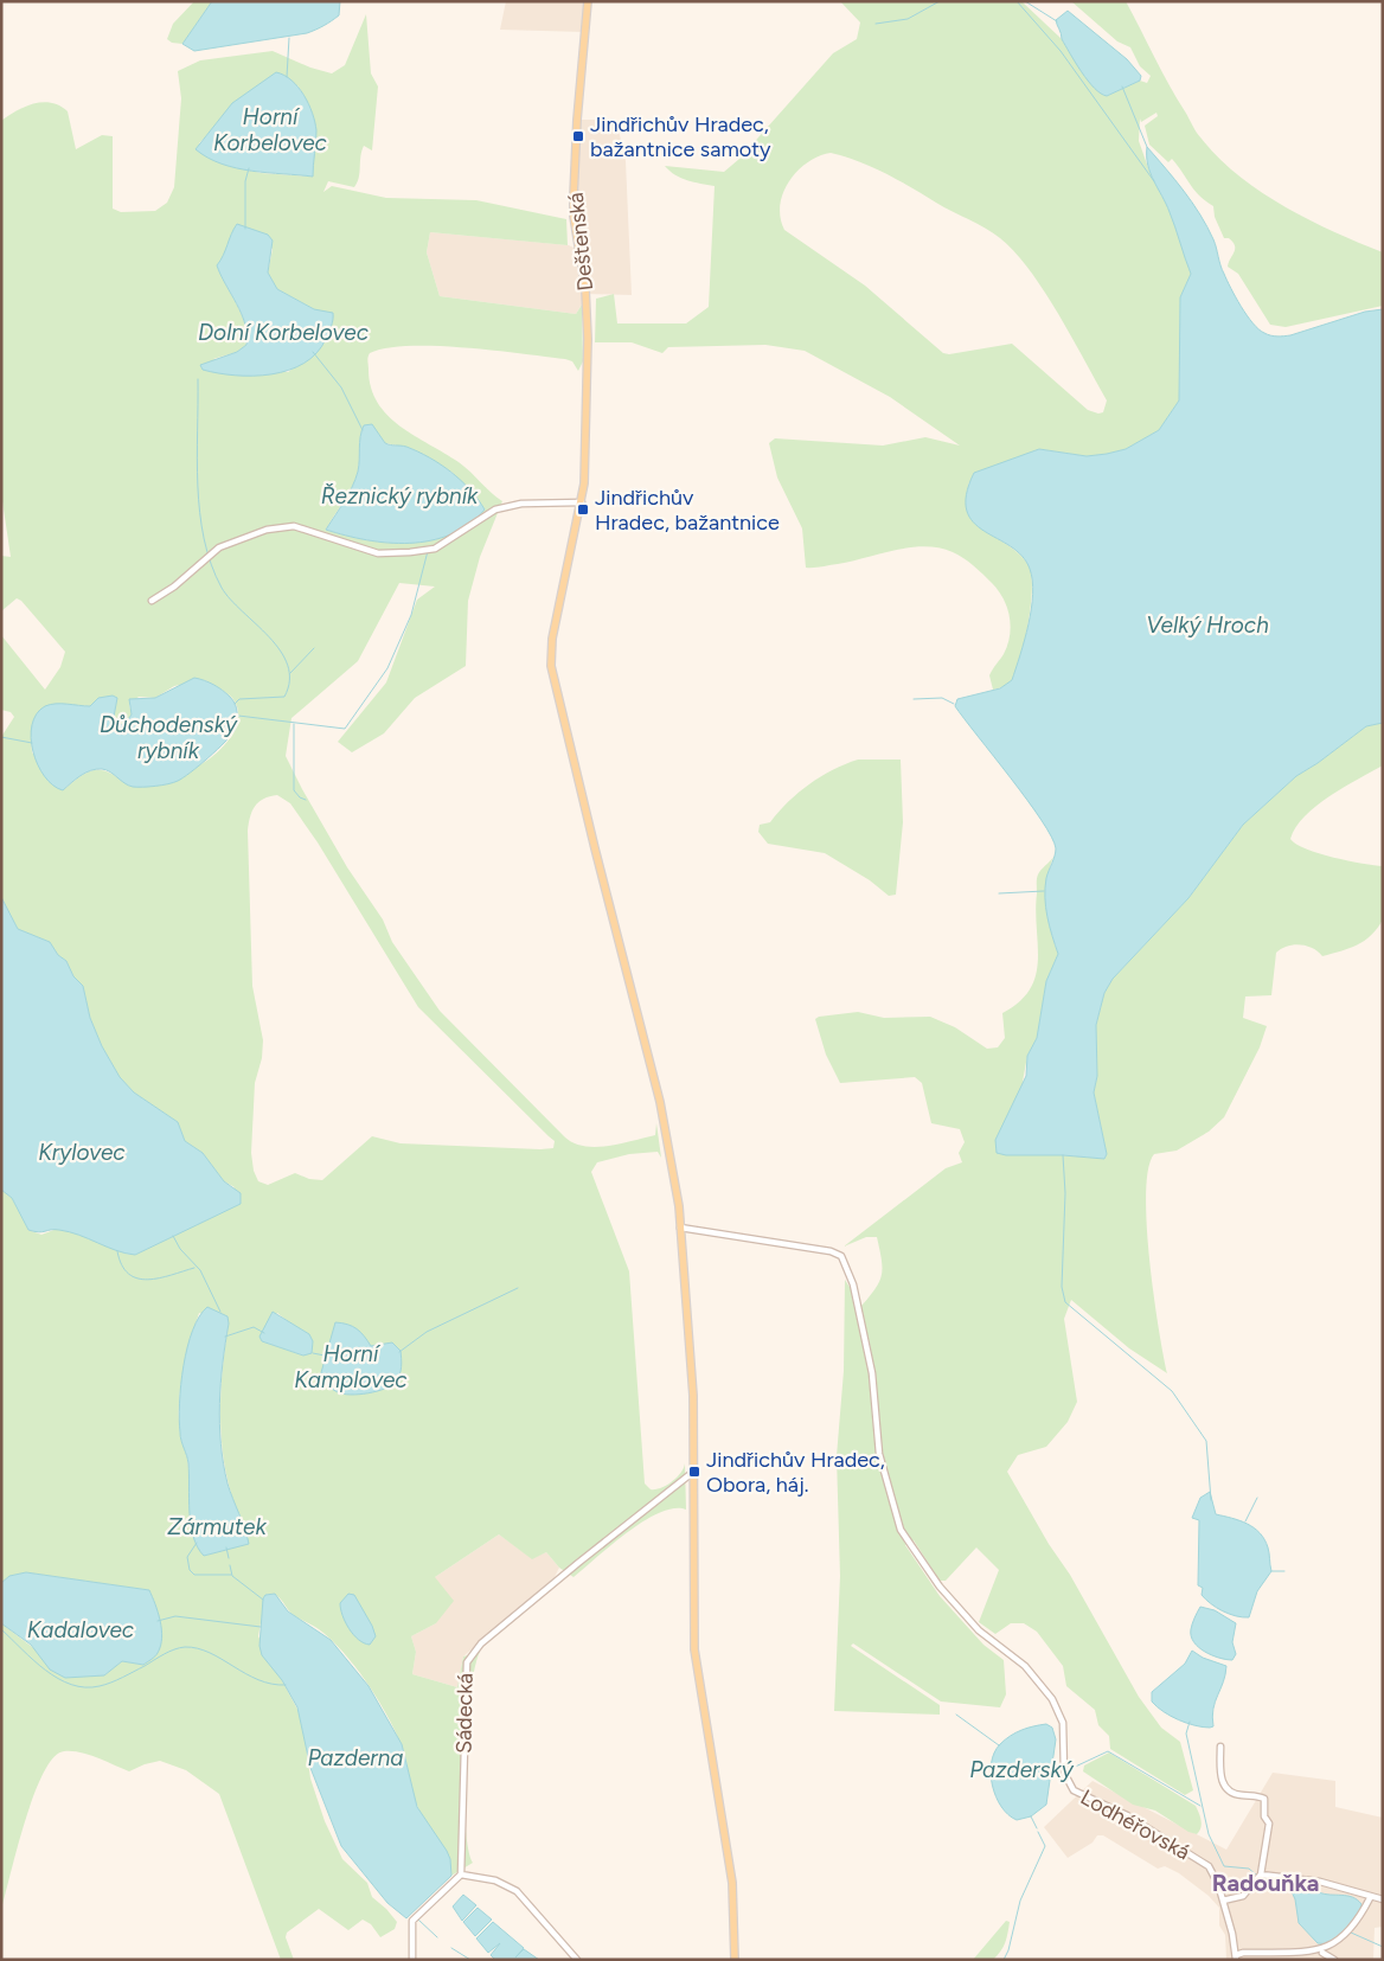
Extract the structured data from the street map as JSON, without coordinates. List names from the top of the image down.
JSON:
{
  "streets": {
    "main road": ["Deštenská"],
    "street": ["Sádecká", "Lodhéřovská"]
  },
  "crossings": [
    ["Deštenská", "Sádecká"],
    ["Deštenská", "Lodhéřovská"]
  ],
  "districts": ["Radouňka"],
  "water": [
    "Horní Korbelovec",
    "Dolní Korbelovec",
    "Řeznický rybník",
    "Velký Hroch",
    "Důchodenský rybník",
    "Krylovec",
    "Horní Kamplovec",
    "Zármutek",
    "Kadalovec",
    "Pazderna",
    "Pazderský"
  ],
  "places": {
    "transit": ["Jindřichův Hradec, bažantnice samoty", "Jindřichův Hradec, bažantnice", "Jindřichův Hradec, Obora, háj."]
  }
}
